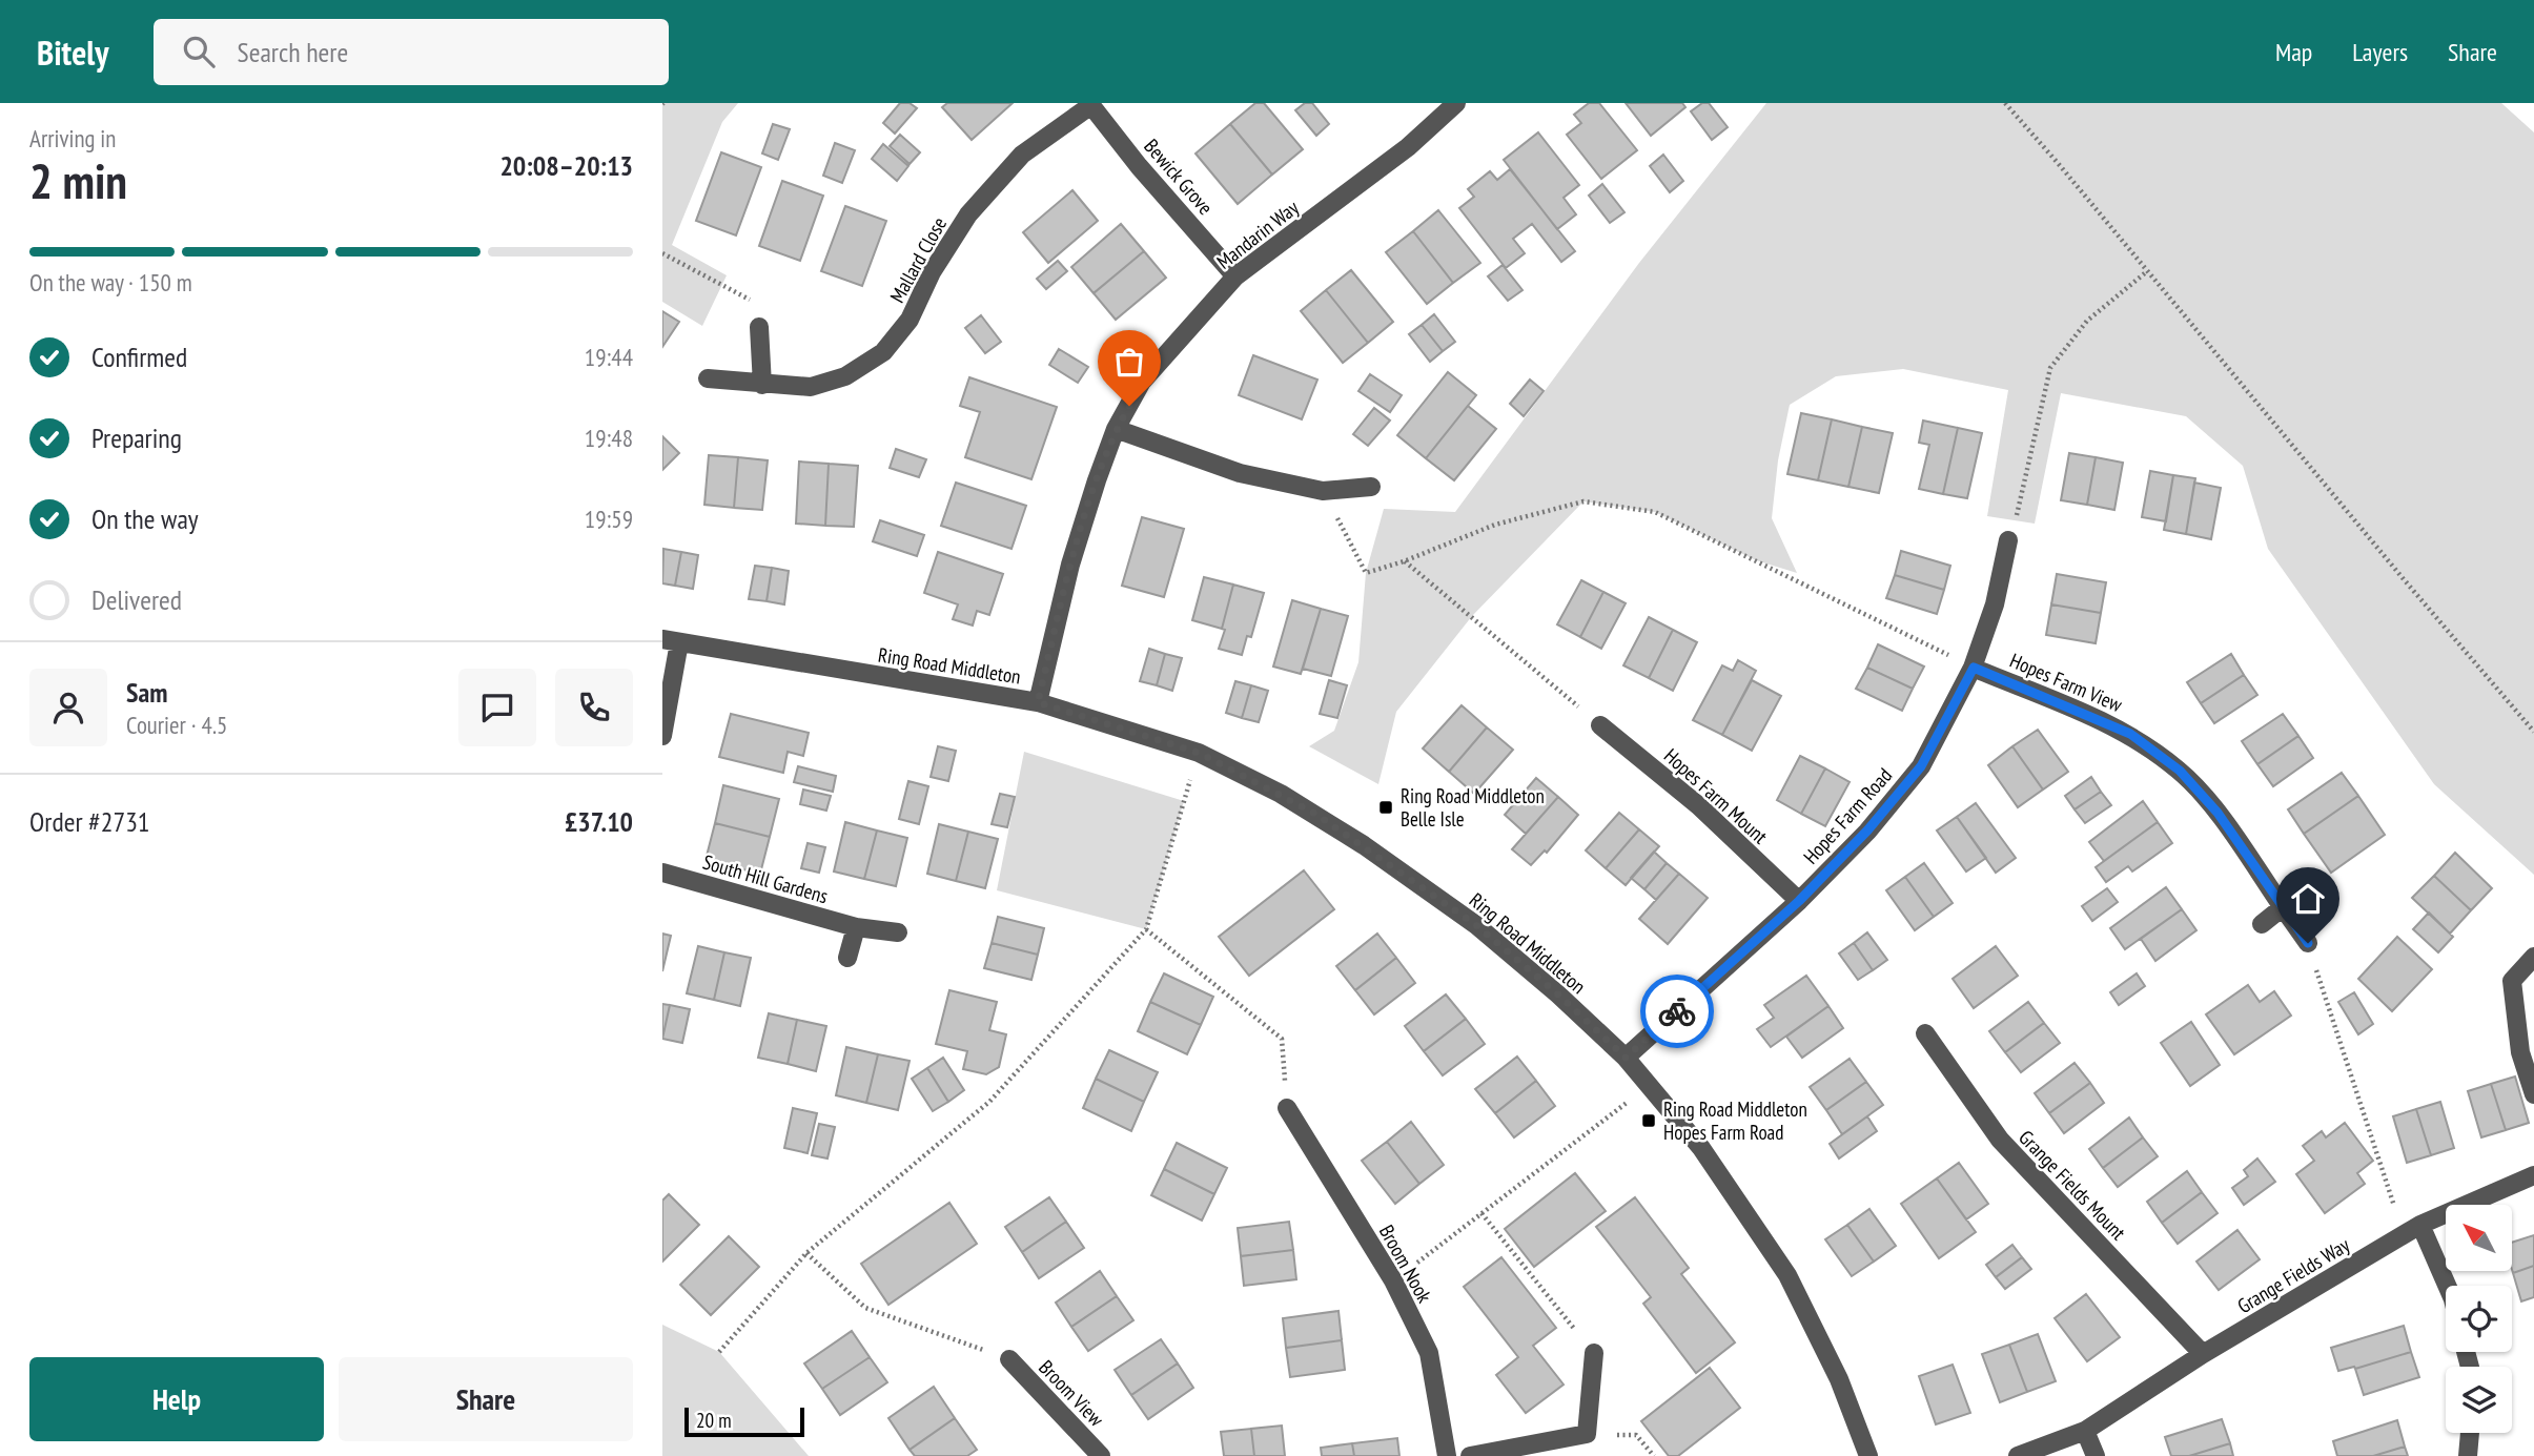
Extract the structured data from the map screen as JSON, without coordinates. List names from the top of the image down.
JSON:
{
  "streets": {
    "street": [
      "Bewick Grove",
      "Mandarin Way",
      "Mallard Close",
      "Ring Road Middleton",
      "Hopes Farm View",
      "Hopes Farm Mount",
      "Hopes Farm Road",
      "South Hill Gardens",
      "Grange Fields Mount",
      "Broom Nook",
      "Grange Fields Way",
      "Broom View"
    ]
  },
  "crossings": [
    ["Bewick Grove", "Mandarin Way"],
    ["Bewick Grove", "Mallard Close"],
    ["Mandarin Way", "Ring Road Middleton"],
    ["Ring Road Middleton", "Hopes Farm Road"],
    ["Hopes Farm View", "Hopes Farm Road"],
    ["Hopes Farm Mount", "Hopes Farm Road"],
    ["Grange Fields Mount", "Grange Fields Way"]
  ],
  "places": {
    "transit": ["Ring Road Middleton Belle Isle", "Ring Road Middleton Hopes Farm Road"]
  },
  "scale_bar": "20 m",
  "north": "top left",
  "page": {
    "header": "Bitely",
    "search": "Search here",
    "nav": ["Map", "Layers", "Share"],
    "heading": ["2 min", "Arriving in", "20:08–20:13"],
    "panel": [
      "Sam",
      "Courier · 4.5",
      "Order #2731",
      "£37.10"
    ],
    "bar": "On the way · 150 m",
    "list": [
      ["Confirmed", "19:44"],
      ["Preparing", "19:48"],
      ["On the way", "19:59"],
      "Delivered"
    ],
    "buttons": ["Help", "Share"],
    "scale": "20 m"
  }
}
